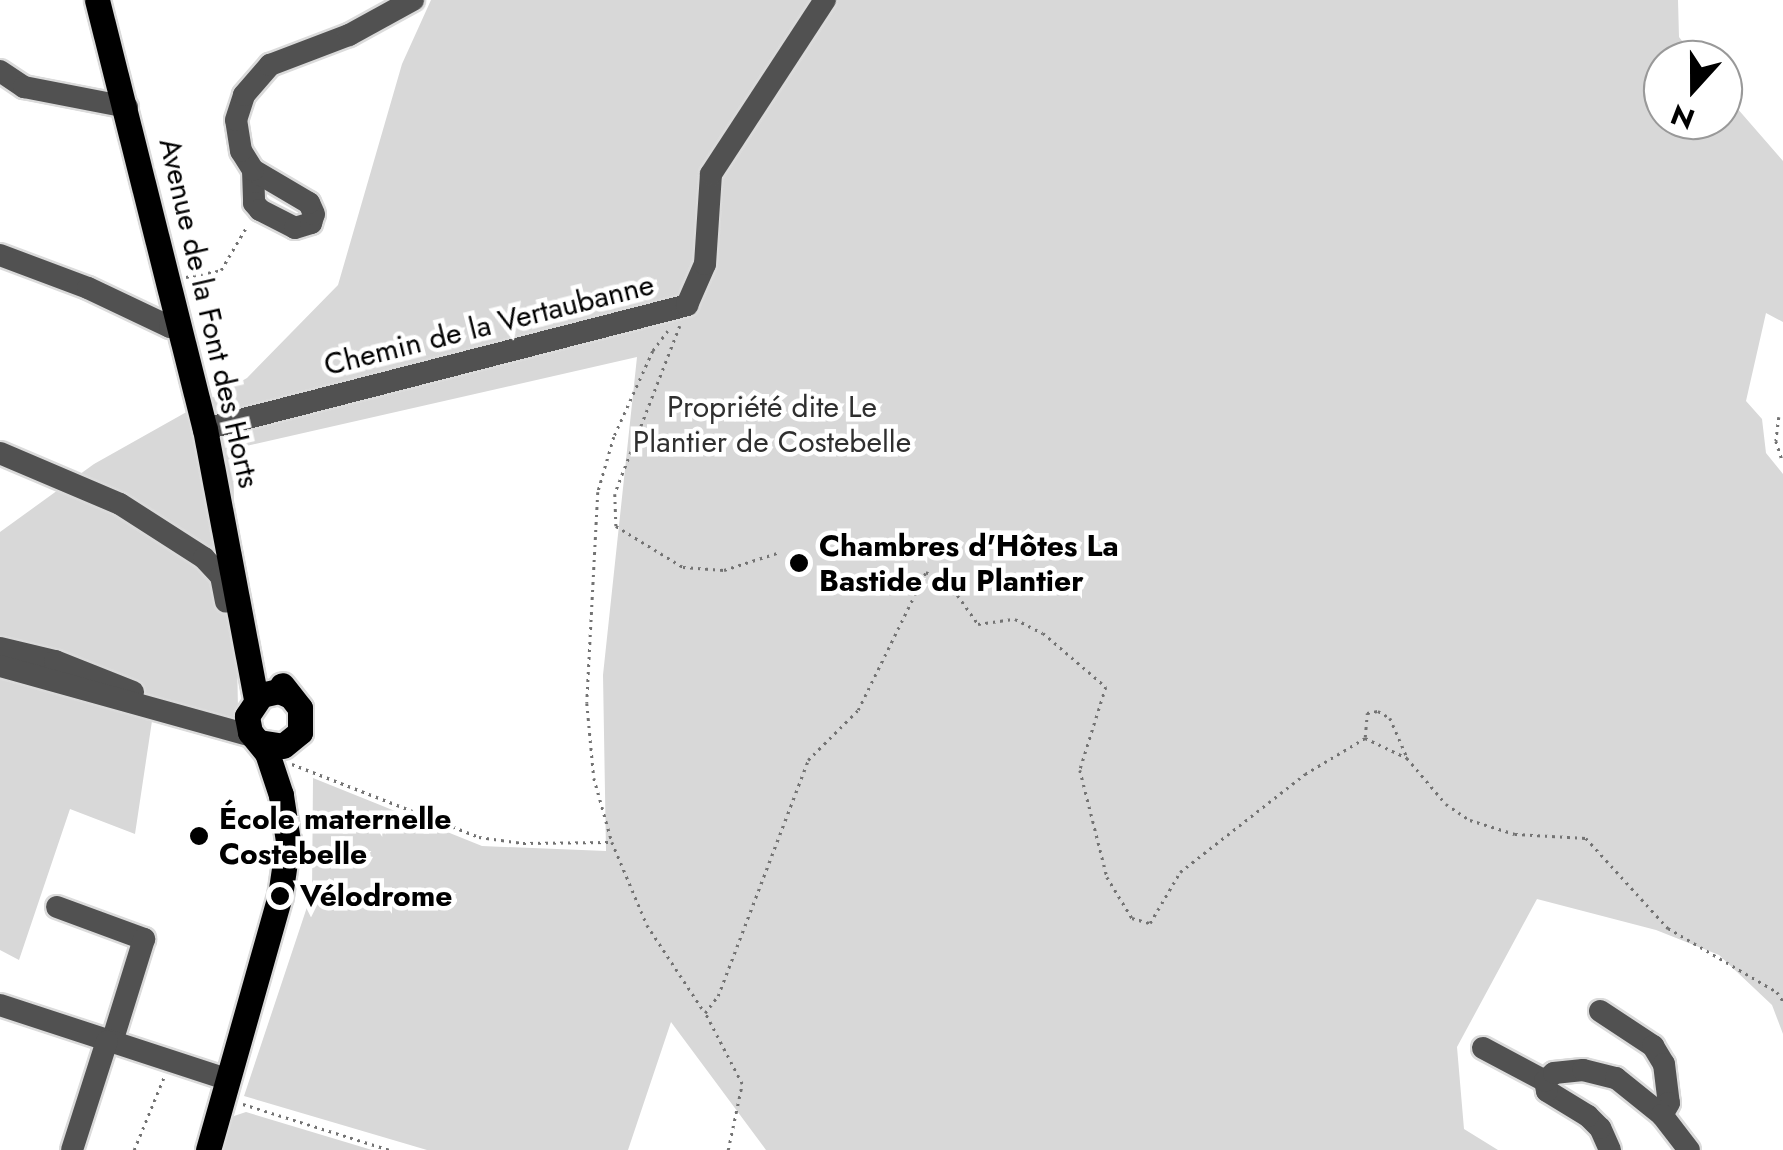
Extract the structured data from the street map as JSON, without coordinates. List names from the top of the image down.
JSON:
{
  "streets": {
    "main road": ["Avenue de la Font des Horts"],
    "street": ["Chemin de la Vertaubanne"]
  },
  "crossings": [
    ["Avenue de la Font des Horts", "Chemin de la Vertaubanne"]
  ],
  "parks": ["Propriété dite Le Plantier de Costebelle"],
  "places": ["Chambres d'Hôtes La Bastide du Plantier", "École maternelle Costebelle", "Vélodrome"],
  "north": "bottom"
}
